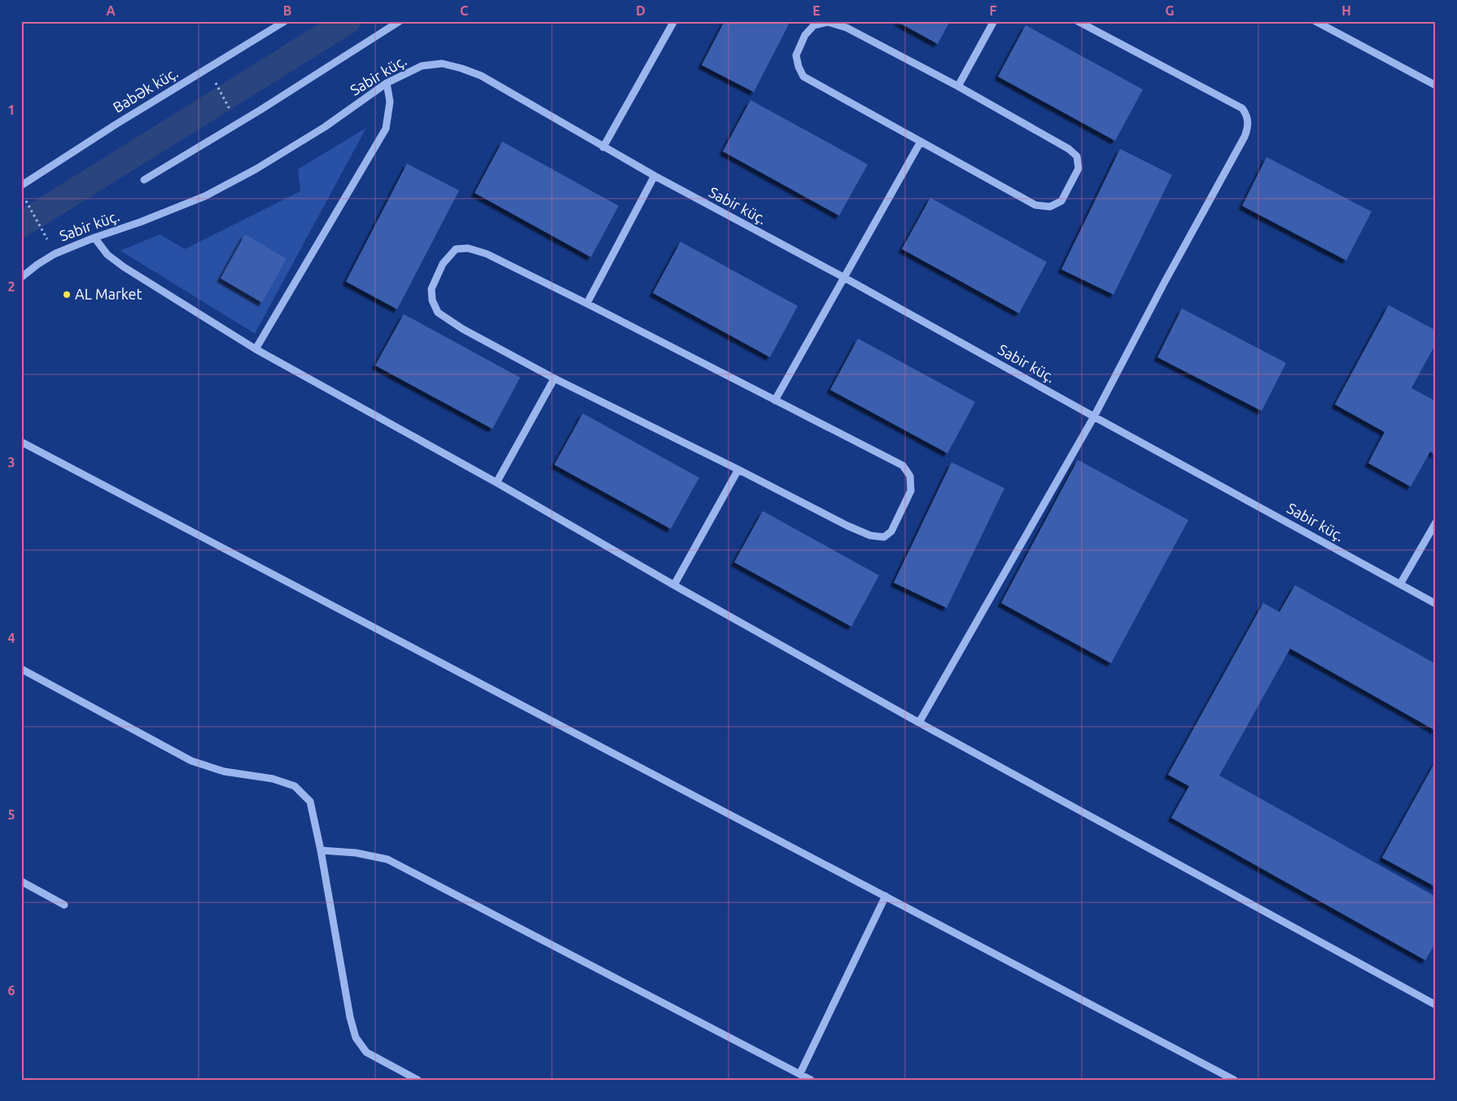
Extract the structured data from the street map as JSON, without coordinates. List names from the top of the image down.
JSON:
{
  "streets": {
    "street": ["Sabir küç.", "Babək küç."]
  },
  "places": ["AL Market"],
  "grid": {
    "columns": [
      "A",
      "B",
      "C",
      "D",
      "E",
      "F",
      "G",
      "H"
    ],
    "rows": [
      "1",
      "2",
      "3",
      "4",
      "5",
      "6"
    ]
  }
}
